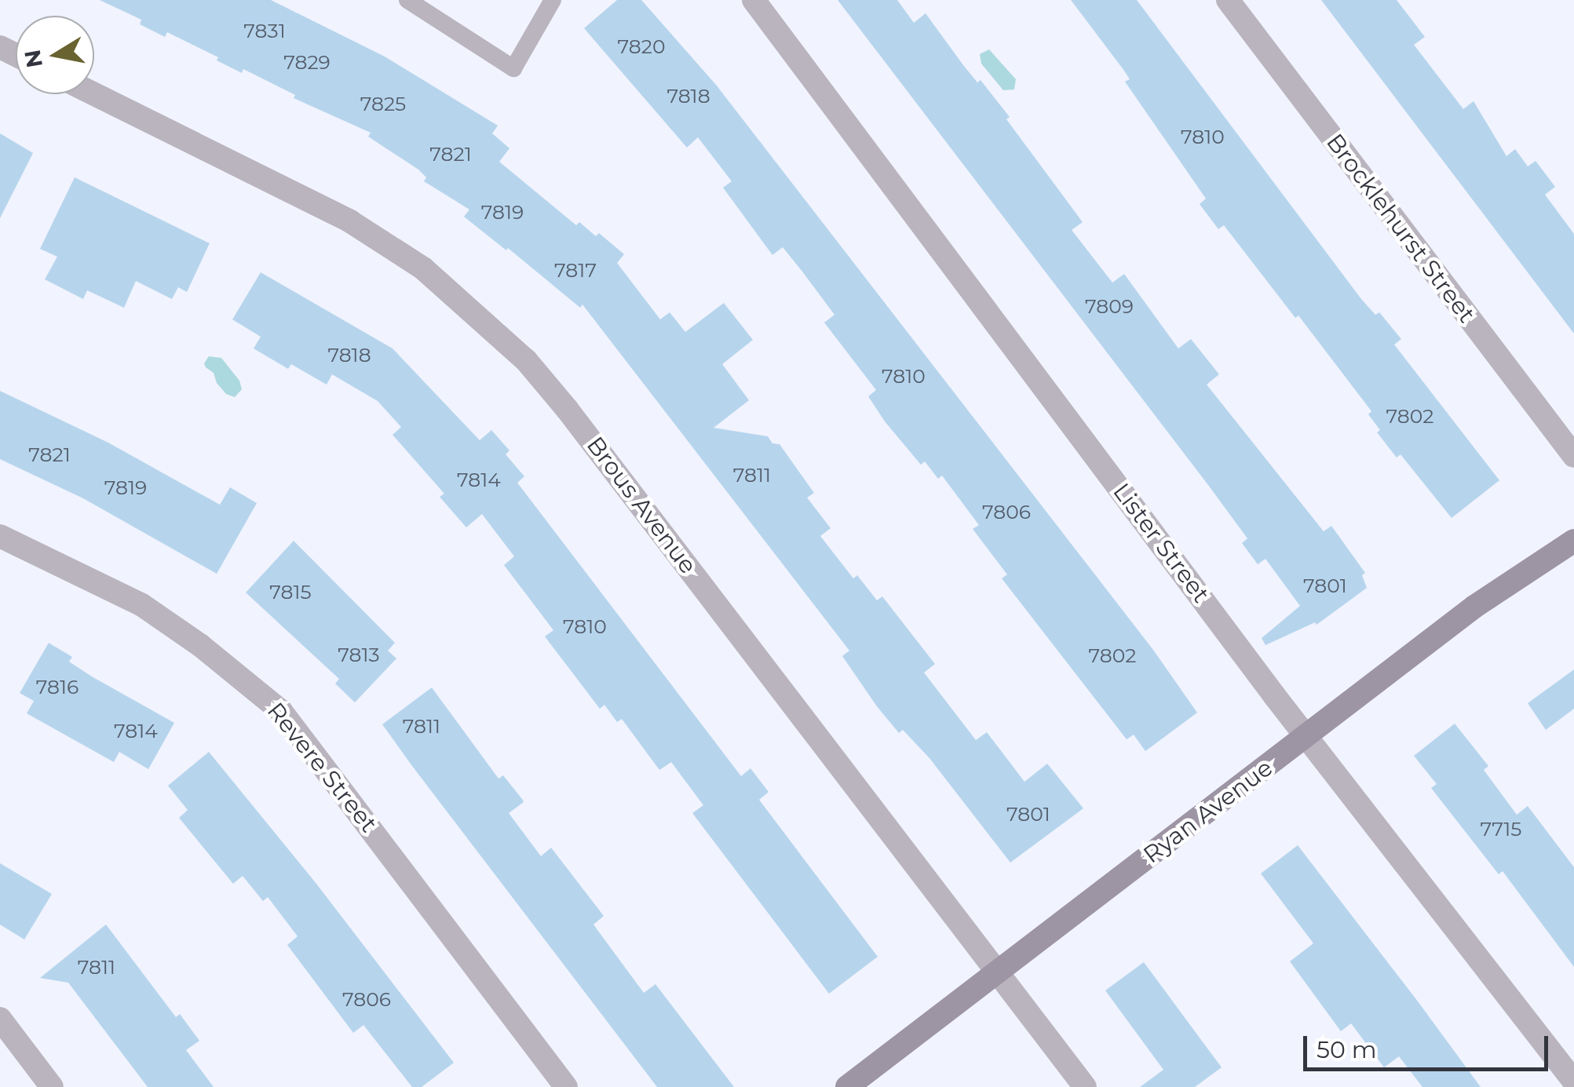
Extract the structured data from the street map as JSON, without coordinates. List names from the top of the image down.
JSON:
{
  "streets": {
    "street": [
      "Brocklehurst Street",
      "Brous Avenue",
      "Lister Street",
      "Revere Street",
      "Ryan Avenue"
    ]
  },
  "crossings": [
    ["Brous Avenue", "Ryan Avenue"],
    ["Lister Street", "Ryan Avenue"]
  ],
  "house_numbers": [
    "7831",
    "7820",
    "7829",
    "7818",
    "7825",
    "7810",
    "7821",
    "7819",
    "7817",
    "7809",
    "7818",
    "7810",
    "7802",
    "7821",
    "7811",
    "7814",
    "7819",
    "7806",
    "7801",
    "7815",
    "7810",
    "7813",
    "7802",
    "7816",
    "7811",
    "7814",
    "7801",
    "7715",
    "7811",
    "7806"
  ],
  "scale_bar": "50 m",
  "north": "left"
}
